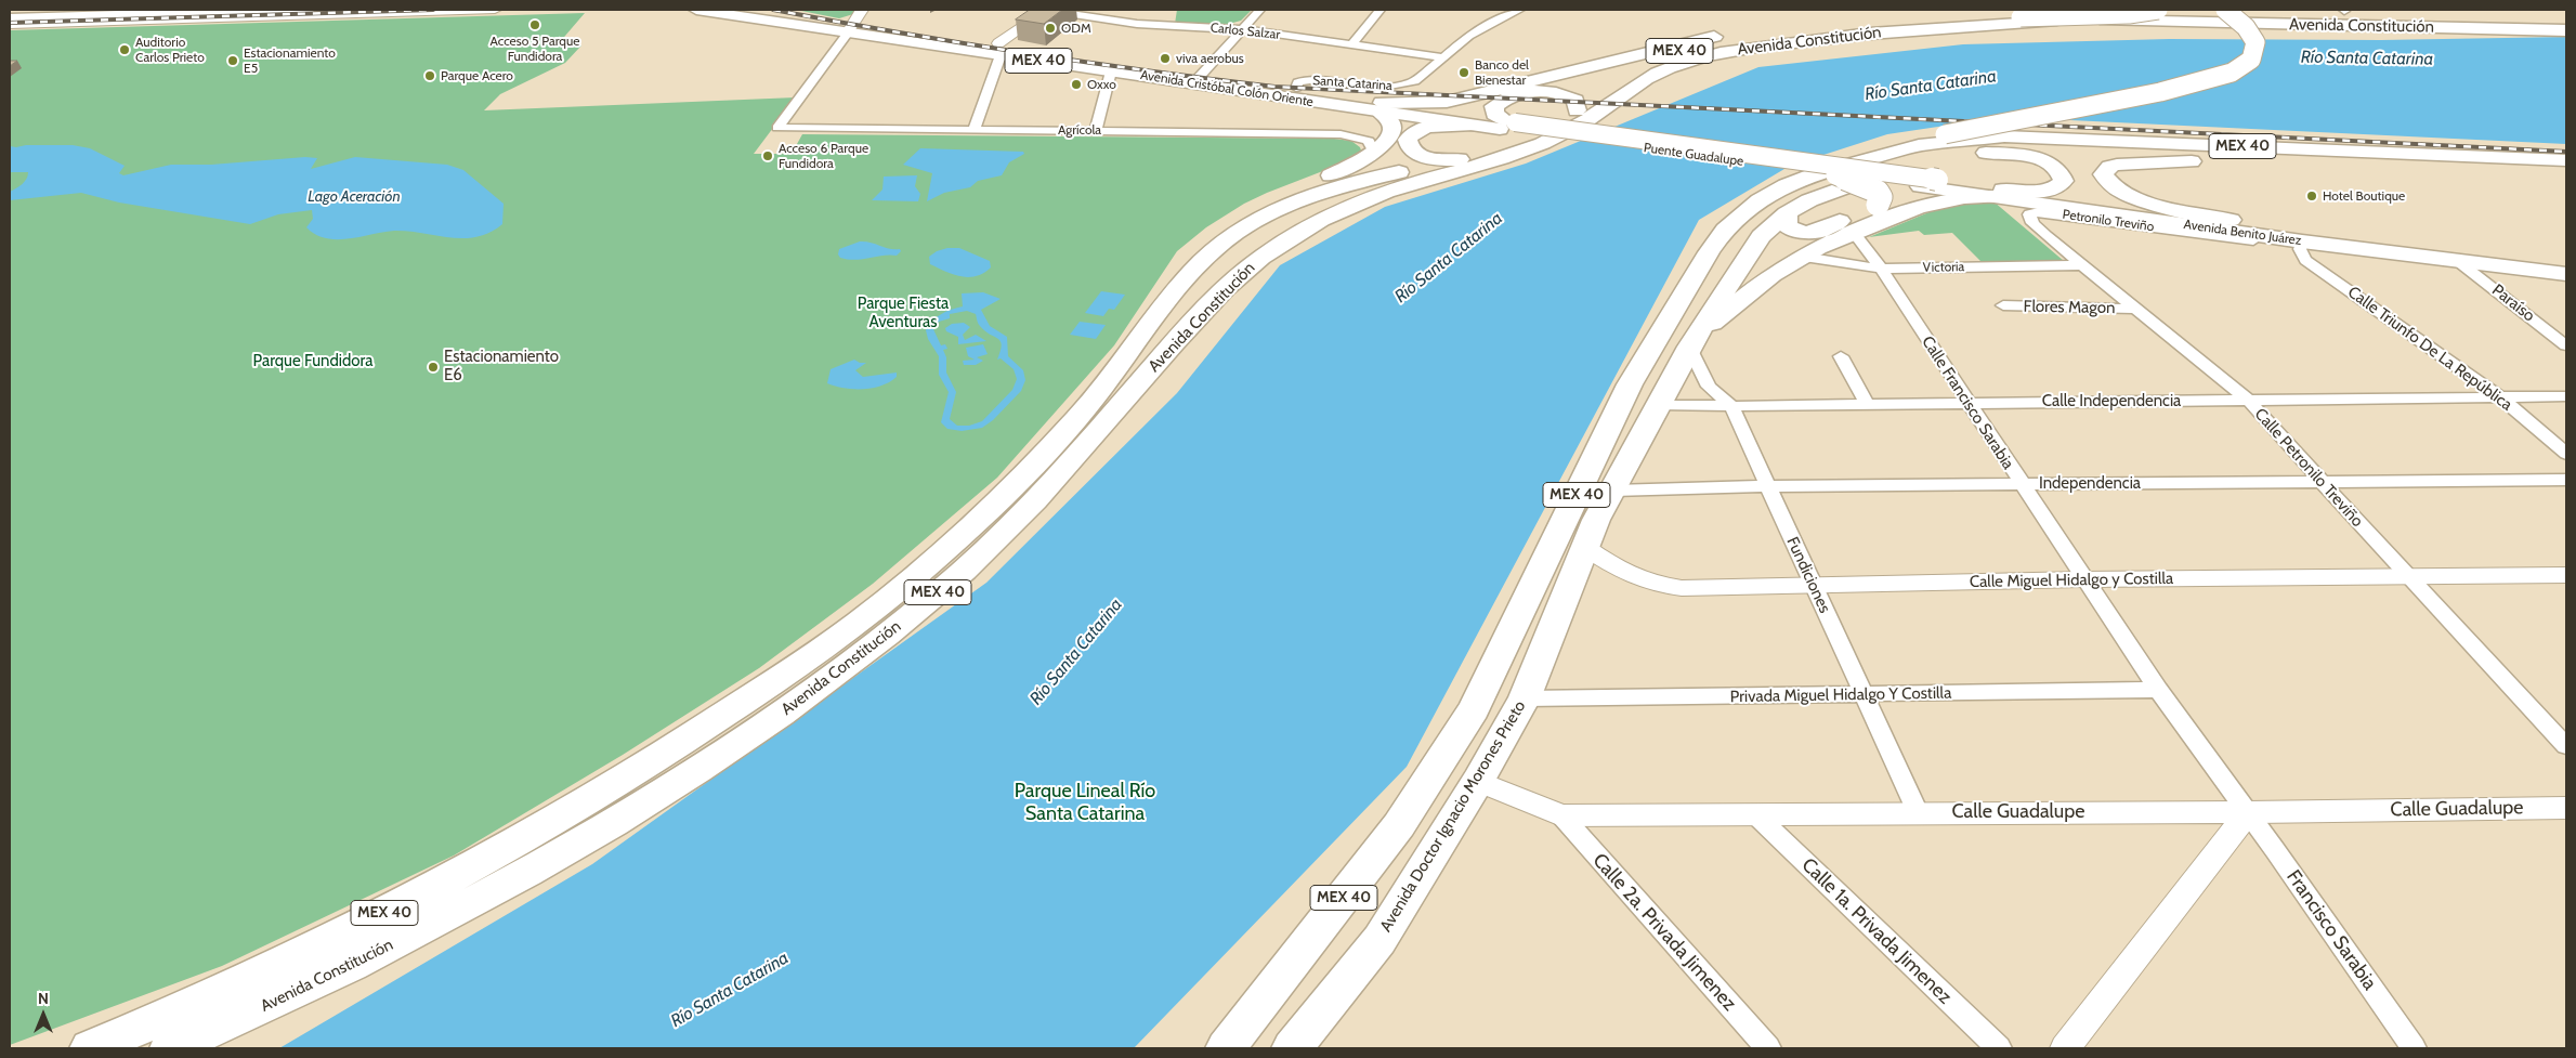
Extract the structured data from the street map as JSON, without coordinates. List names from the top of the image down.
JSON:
{
  "streets": {
    "highway": ["Avenida Constitución", "MEX 40", "Avenida Doctor Ignacio Morones Prieto"],
    "main road": ["Avenida Cristóbal Colón Oriente", "Puente Guadalupe", "Avenida Benito Juárez"],
    "street": [
      "Carlos Salzar",
      "Santa Catarina",
      "Agrícola",
      "Petronilo Treviño",
      "Victoria",
      "Paraíso",
      "Flores Magon",
      "Calle Triunfo De La República",
      "Calle Independencia",
      "Calle Francisco Sarabia",
      "Calle Petronilo Treviño",
      "Independencia",
      "Fundiciones",
      "Calle Miguel Hidalgo y Costilla",
      "Privada Miguel Hidalgo Y Costilla",
      "Calle Guadalupe",
      "Francisco Sarabia",
      "Calle 1a. Privada Jimenez",
      "Calle 2a. Privada Jimenez"
    ]
  },
  "crossings": [
    ["Carlos Salzar", "Santa Catarina"],
    ["Santa Catarina", "Avenida Cristóbal Colón Oriente"],
    ["Avenida Cristóbal Colón Oriente", "Puente Guadalupe"],
    ["Puente Guadalupe", "Avenida Benito Juárez"],
    ["Petronilo Treviño", "Avenida Benito Juárez"],
    ["Petronilo Treviño", "Calle Triunfo De La República"],
    ["Petronilo Treviño", "Calle Petronilo Treviño"],
    ["Avenida Benito Juárez", "Paraíso"],
    ["Avenida Benito Juárez", "Calle Triunfo De La República"],
    ["Victoria", "Calle Francisco Sarabia"],
    ["Victoria", "Calle Petronilo Treviño"],
    ["Flores Magon", "Calle Petronilo Treviño"],
    ["Calle Triunfo De La República", "Calle Independencia"],
    ["Calle Independencia", "Calle Francisco Sarabia"],
    ["Calle Independencia", "Calle Petronilo Treviño"],
    ["Calle Independencia", "Fundiciones"],
    ["Calle Independencia", "Avenida Doctor Ignacio Morones Prieto"],
    ["Calle Francisco Sarabia", "Independencia"],
    ["Calle Francisco Sarabia", "Calle Miguel Hidalgo y Costilla"],
    ["Calle Francisco Sarabia", "Privada Miguel Hidalgo Y Costilla"],
    ["Calle Francisco Sarabia", "Calle Guadalupe"],
    ["Calle Francisco Sarabia", "Francisco Sarabia"],
    ["Calle Petronilo Treviño", "Independencia"],
    ["Calle Petronilo Treviño", "Calle Miguel Hidalgo y Costilla"],
    ["Independencia", "Fundiciones"],
    ["Independencia", "Avenida Doctor Ignacio Morones Prieto"],
    ["Fundiciones", "Calle Miguel Hidalgo y Costilla"],
    ["Fundiciones", "Privada Miguel Hidalgo Y Costilla"],
    ["Fundiciones", "Calle Guadalupe"],
    ["Fundiciones", "Avenida Doctor Ignacio Morones Prieto"],
    ["Calle Miguel Hidalgo y Costilla", "Avenida Doctor Ignacio Morones Prieto"],
    ["Privada Miguel Hidalgo Y Costilla", "Avenida Doctor Ignacio Morones Prieto"],
    ["Calle Guadalupe", "Avenida Doctor Ignacio Morones Prieto"],
    ["Calle Guadalupe", "Francisco Sarabia"],
    ["Calle Guadalupe", "Calle 1a. Privada Jimenez"],
    ["Calle Guadalupe", "Calle 2a. Privada Jimenez"]
  ],
  "water": ["Río Santa Catarina", "Lago Aceración"],
  "parks": ["Parque Fiesta Aventuras", "Parque Fundidora", "Parque Lineal Río Santa Catarina"],
  "places": [
    "Acceso 5 Parque Fundidora",
    "ODM",
    "Auditorio Carlos Prieto",
    "viva aerobus",
    "Estacionamiento E5",
    "Banco del Bienestar",
    "Parque Acero",
    "Oxxo",
    "Acceso 6 Parque Fundidora",
    "Hotel Boutique",
    "Estacionamiento E6"
  ],
  "north": "top"
}
